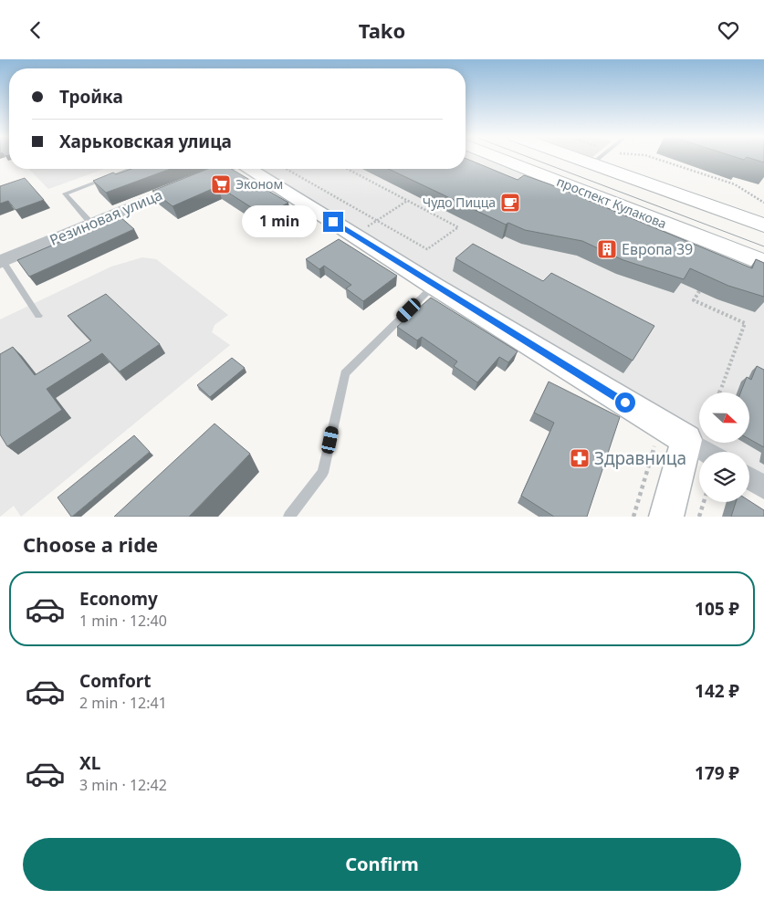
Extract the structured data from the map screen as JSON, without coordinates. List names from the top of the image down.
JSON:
{
  "streets": {
    "main road": ["проспект Кулакова"],
    "street": ["Резиновая улица"]
  },
  "places": {
    "supermarket": ["Эконом"],
    "cafe": ["Чудо Пицца"],
    "building": ["Европа 39"],
    "pharmacy": ["Здравница"]
  },
  "north": "right",
  "page": {
    "header": "Tako",
    "banner": ["Тройка", "Харьковская улица"],
    "bubble": "1 min",
    "heading": "Choose a ride",
    "list": [
      {
        "name": "Economy",
        "note": "1 min · 12:40",
        "value": "105 ₽"
      },
      {
        "name": "Comfort",
        "note": "2 min · 12:41",
        "value": "142 ₽"
      },
      {
        "name": "XL",
        "note": "3 min · 12:42",
        "value": "179 ₽"
      }
    ],
    "buttons": "Confirm"
  }
}
